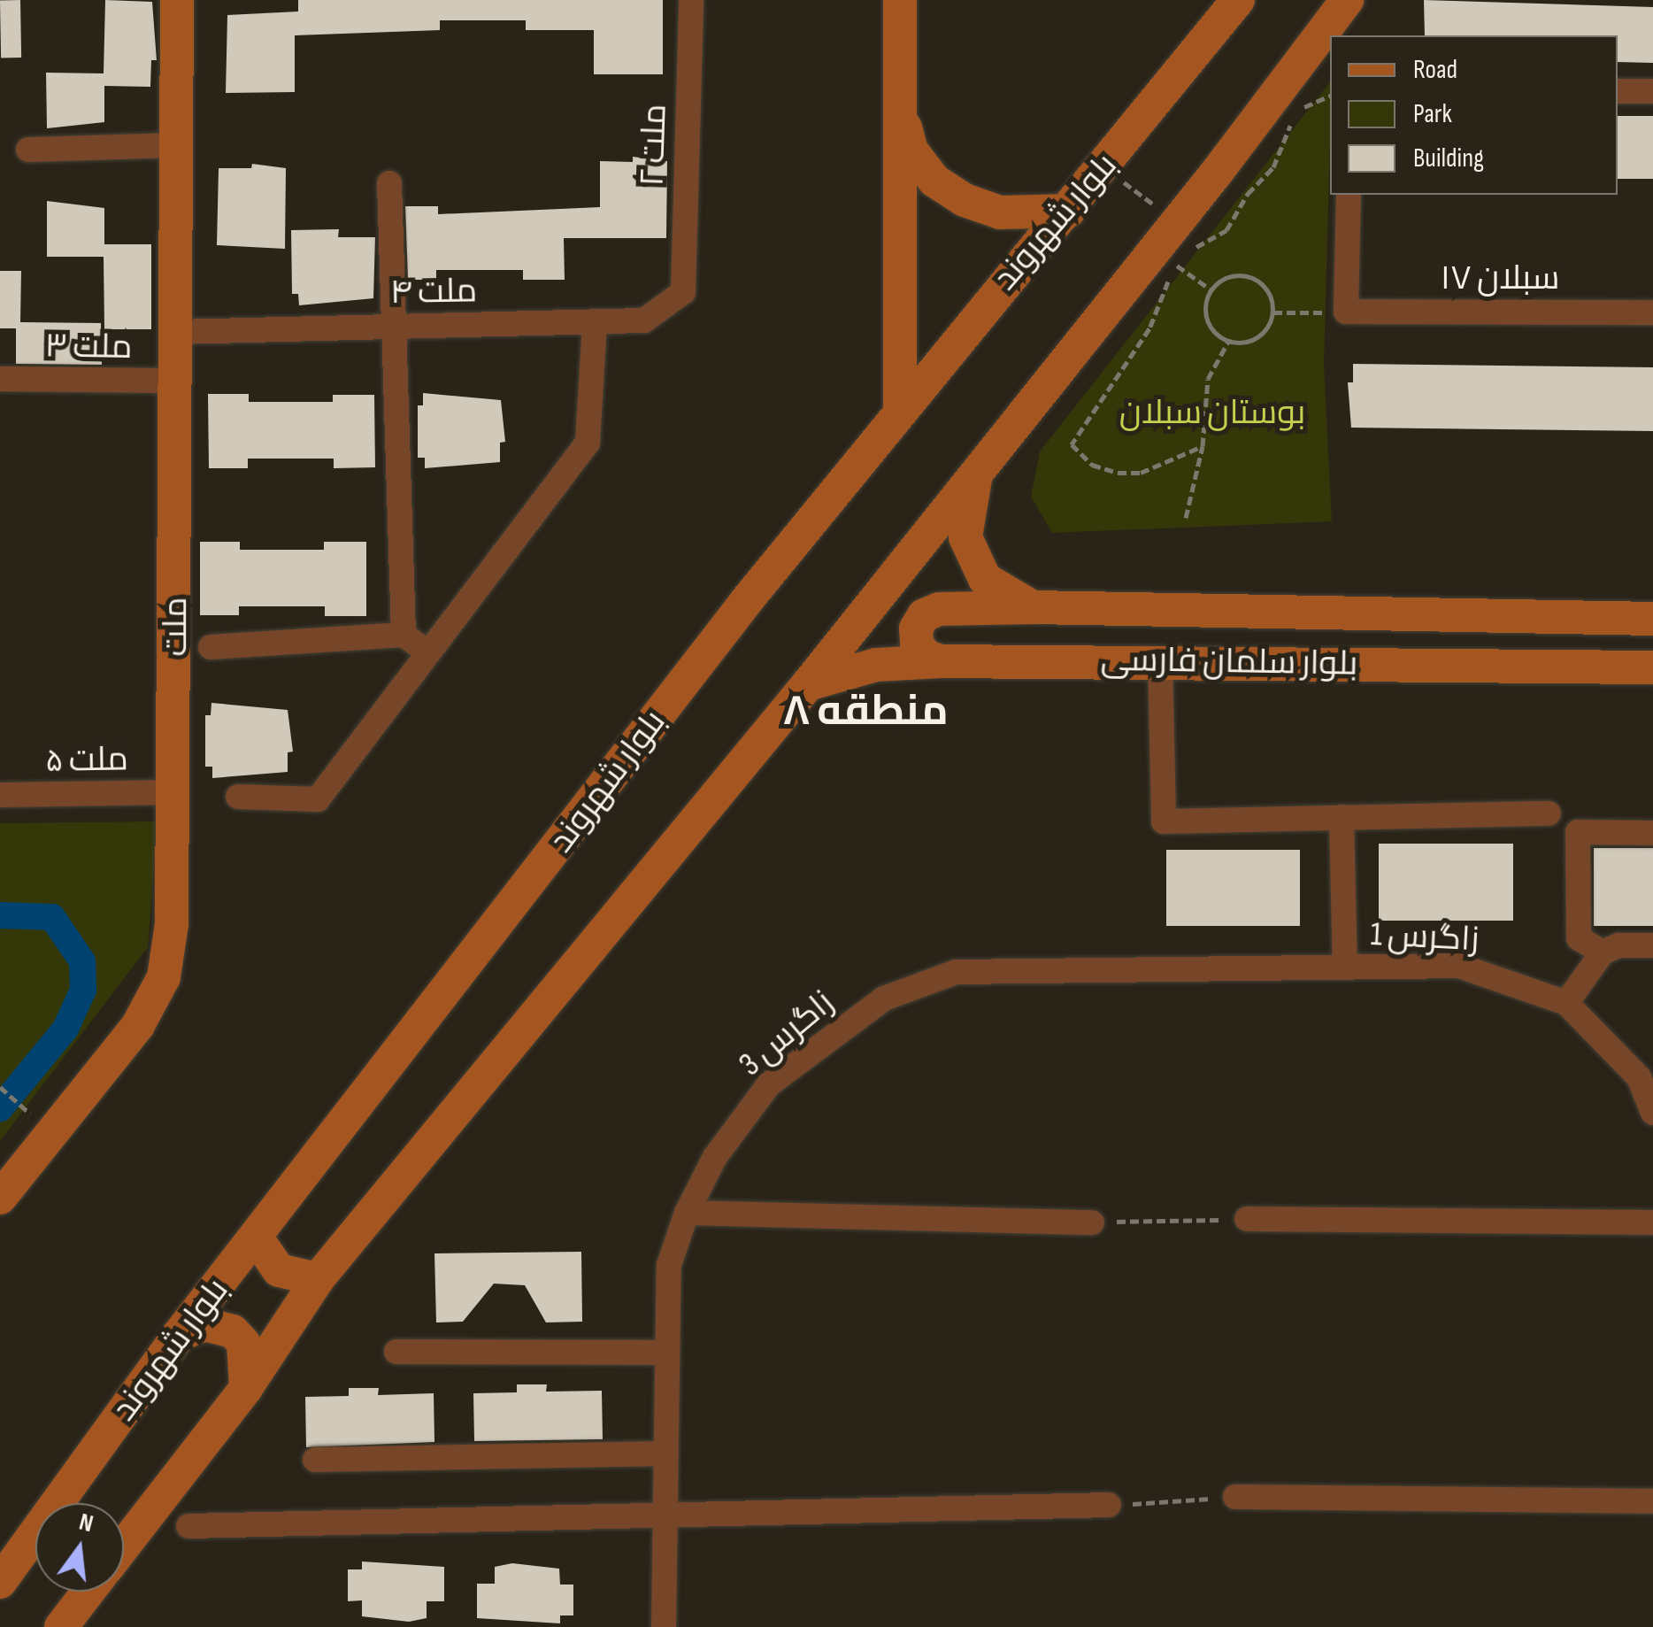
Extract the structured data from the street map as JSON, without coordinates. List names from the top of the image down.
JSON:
{
  "streets": {
    "main road": ["بلوار شهروند", "ملت", "بلوار سلمان فارسی"],
    "street": [
      "ملت ۲",
      "سبلان ۱۷",
      "ملت ۴",
      "ملت ۳",
      "ملت ۵",
      "زاگرس 1",
      "زاگرس 3"
    ]
  },
  "crossings": [
    ["ملت ۲", "ملت ۴"],
    ["ملت ۴", "ملت"],
    ["ملت ۳", "ملت"],
    ["ملت", "ملت ۵"],
    ["زاگرس 1", "زاگرس 3"]
  ],
  "districts": ["منطقه ۸"],
  "parks": ["بوستان سبلان"],
  "legend": ["Road", "Park", "Building"],
  "north": "top"
}
